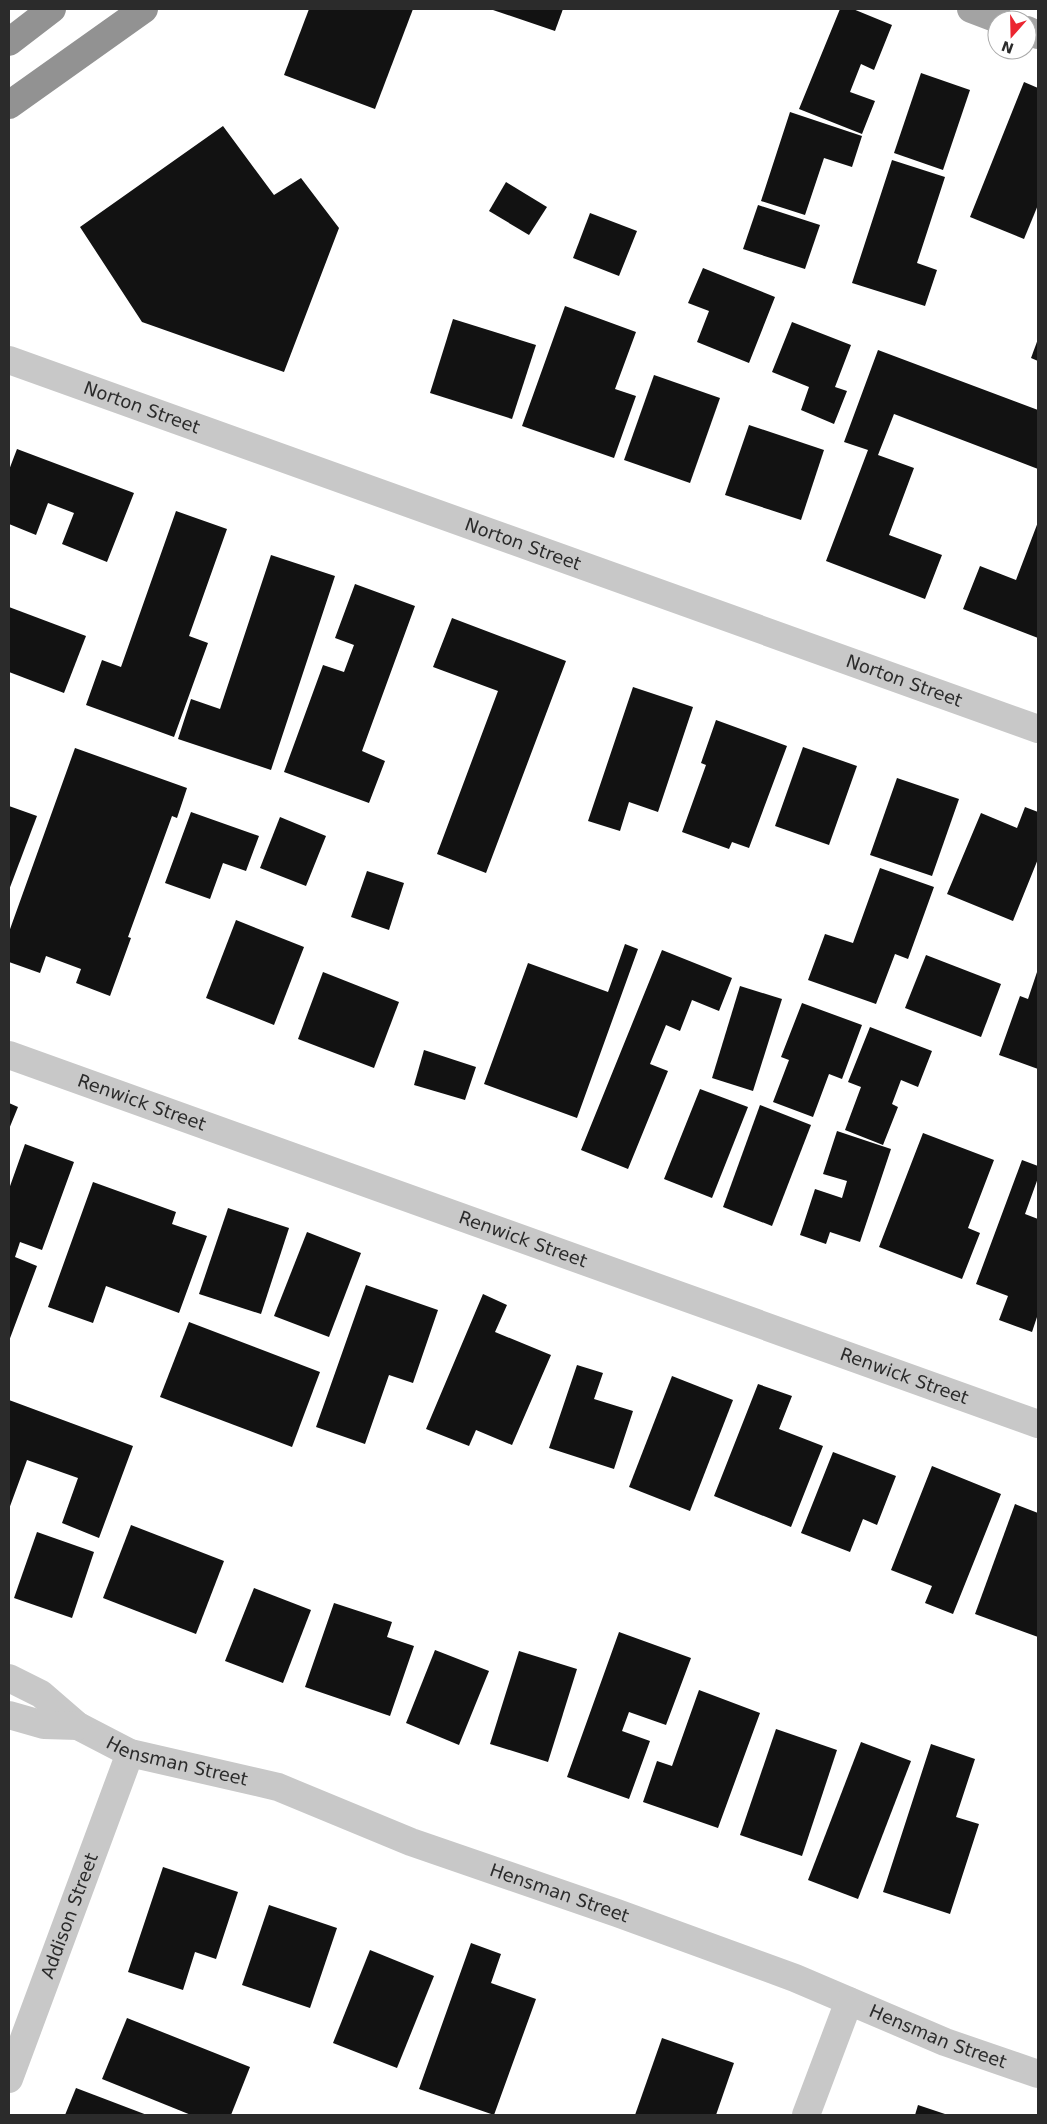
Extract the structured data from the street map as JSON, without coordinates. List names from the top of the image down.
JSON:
{
  "streets": {
    "street": [
      "Norton Street",
      "Renwick Street",
      "Hensman Street",
      "Addison Street"
    ]
  },
  "crossings": [
    ["Hensman Street", "Addison Street"]
  ],
  "north": "bottom"
}
